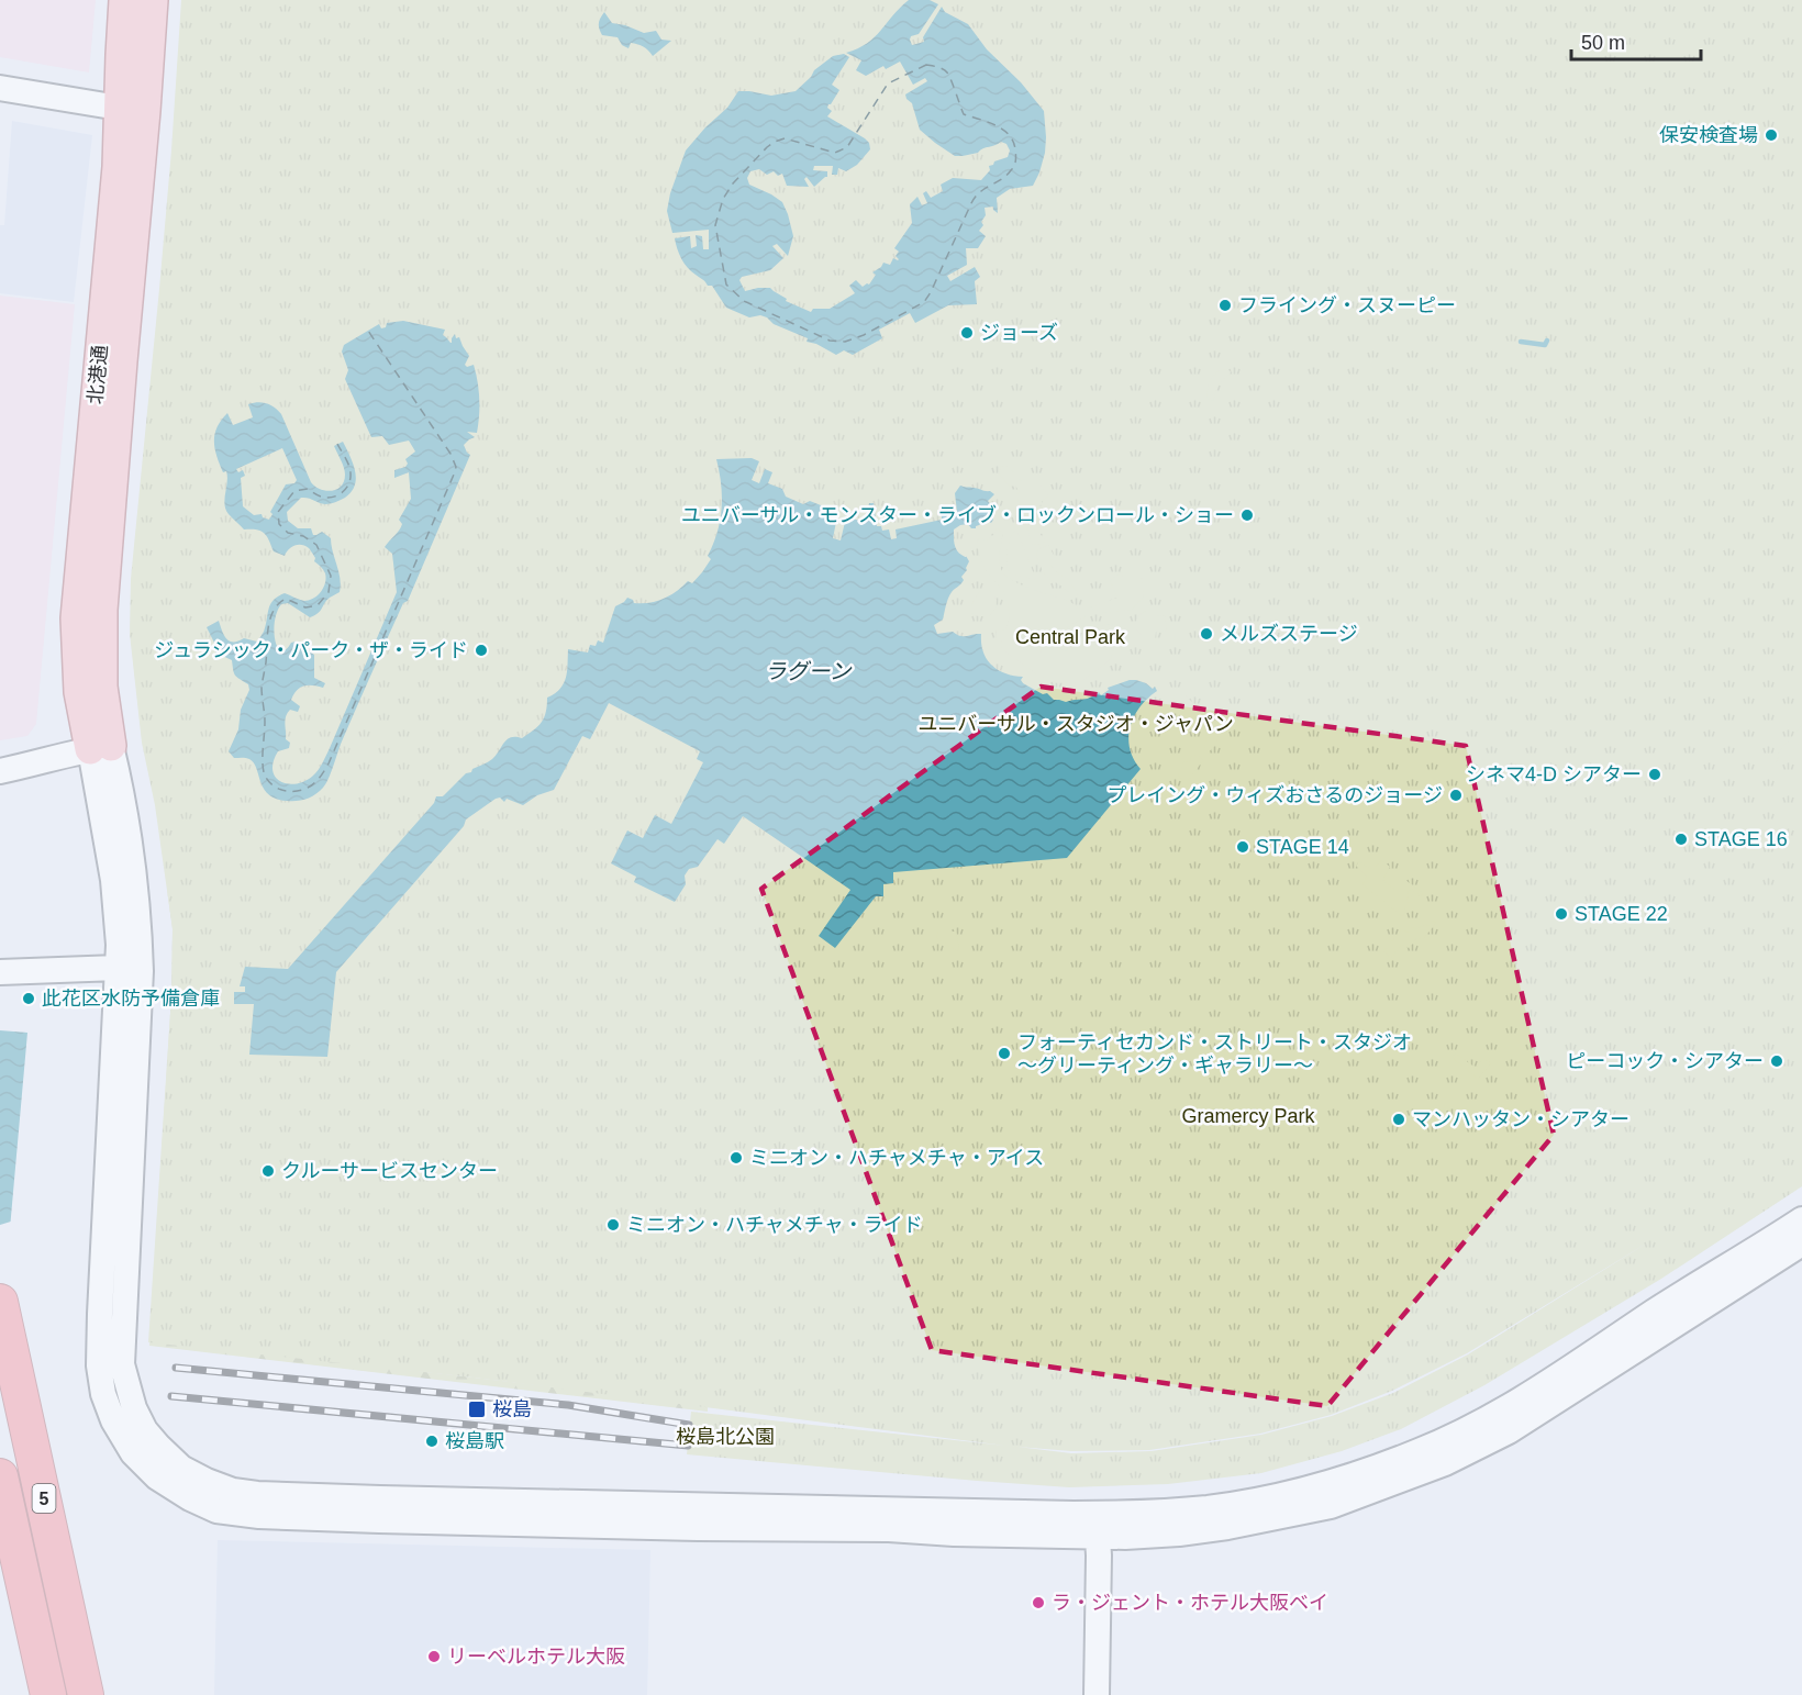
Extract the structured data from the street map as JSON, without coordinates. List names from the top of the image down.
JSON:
{
  "streets": {
    "highway": ["5"],
    "main road": ["北港通"]
  },
  "water": ["ラグーン"],
  "parks": [
    "Central Park",
    "ユニバーサル・スタジオ・ジャパン",
    "Gramercy Park",
    "桜島北公園"
  ],
  "places": {
    "other": [
      "保安検査場",
      "フライング・スヌーピー",
      "ジョーズ",
      "ユニバーサル・モンスター・ライブ・ロックンロール・ショー",
      "メルズステージ",
      "ジュラシック・パーク・ザ・ライド",
      "シネマ4-D シアター",
      "プレイング・ウィズおさるのジョージ",
      "STAGE 16",
      "STAGE 14",
      "STAGE 22",
      "此花区水防予備倉庫",
      "フォーティセカンド・ストリート・スタジオ ～グリーティング・ギャラリー～",
      "ピーコック・シアター",
      "マンハッタン・シアター",
      "ミニオン・ハチャメチャ・アイス",
      "クルーサービスセンター",
      "ミニオン・ハチャメチャ・ライド",
      "桜島駅",
      "ラ・ジェント・ホテル大阪ベイ",
      "リーベルホテル大阪"
    ],
    "transit": ["桜島"]
  },
  "scale_bar": "50 m"
}
